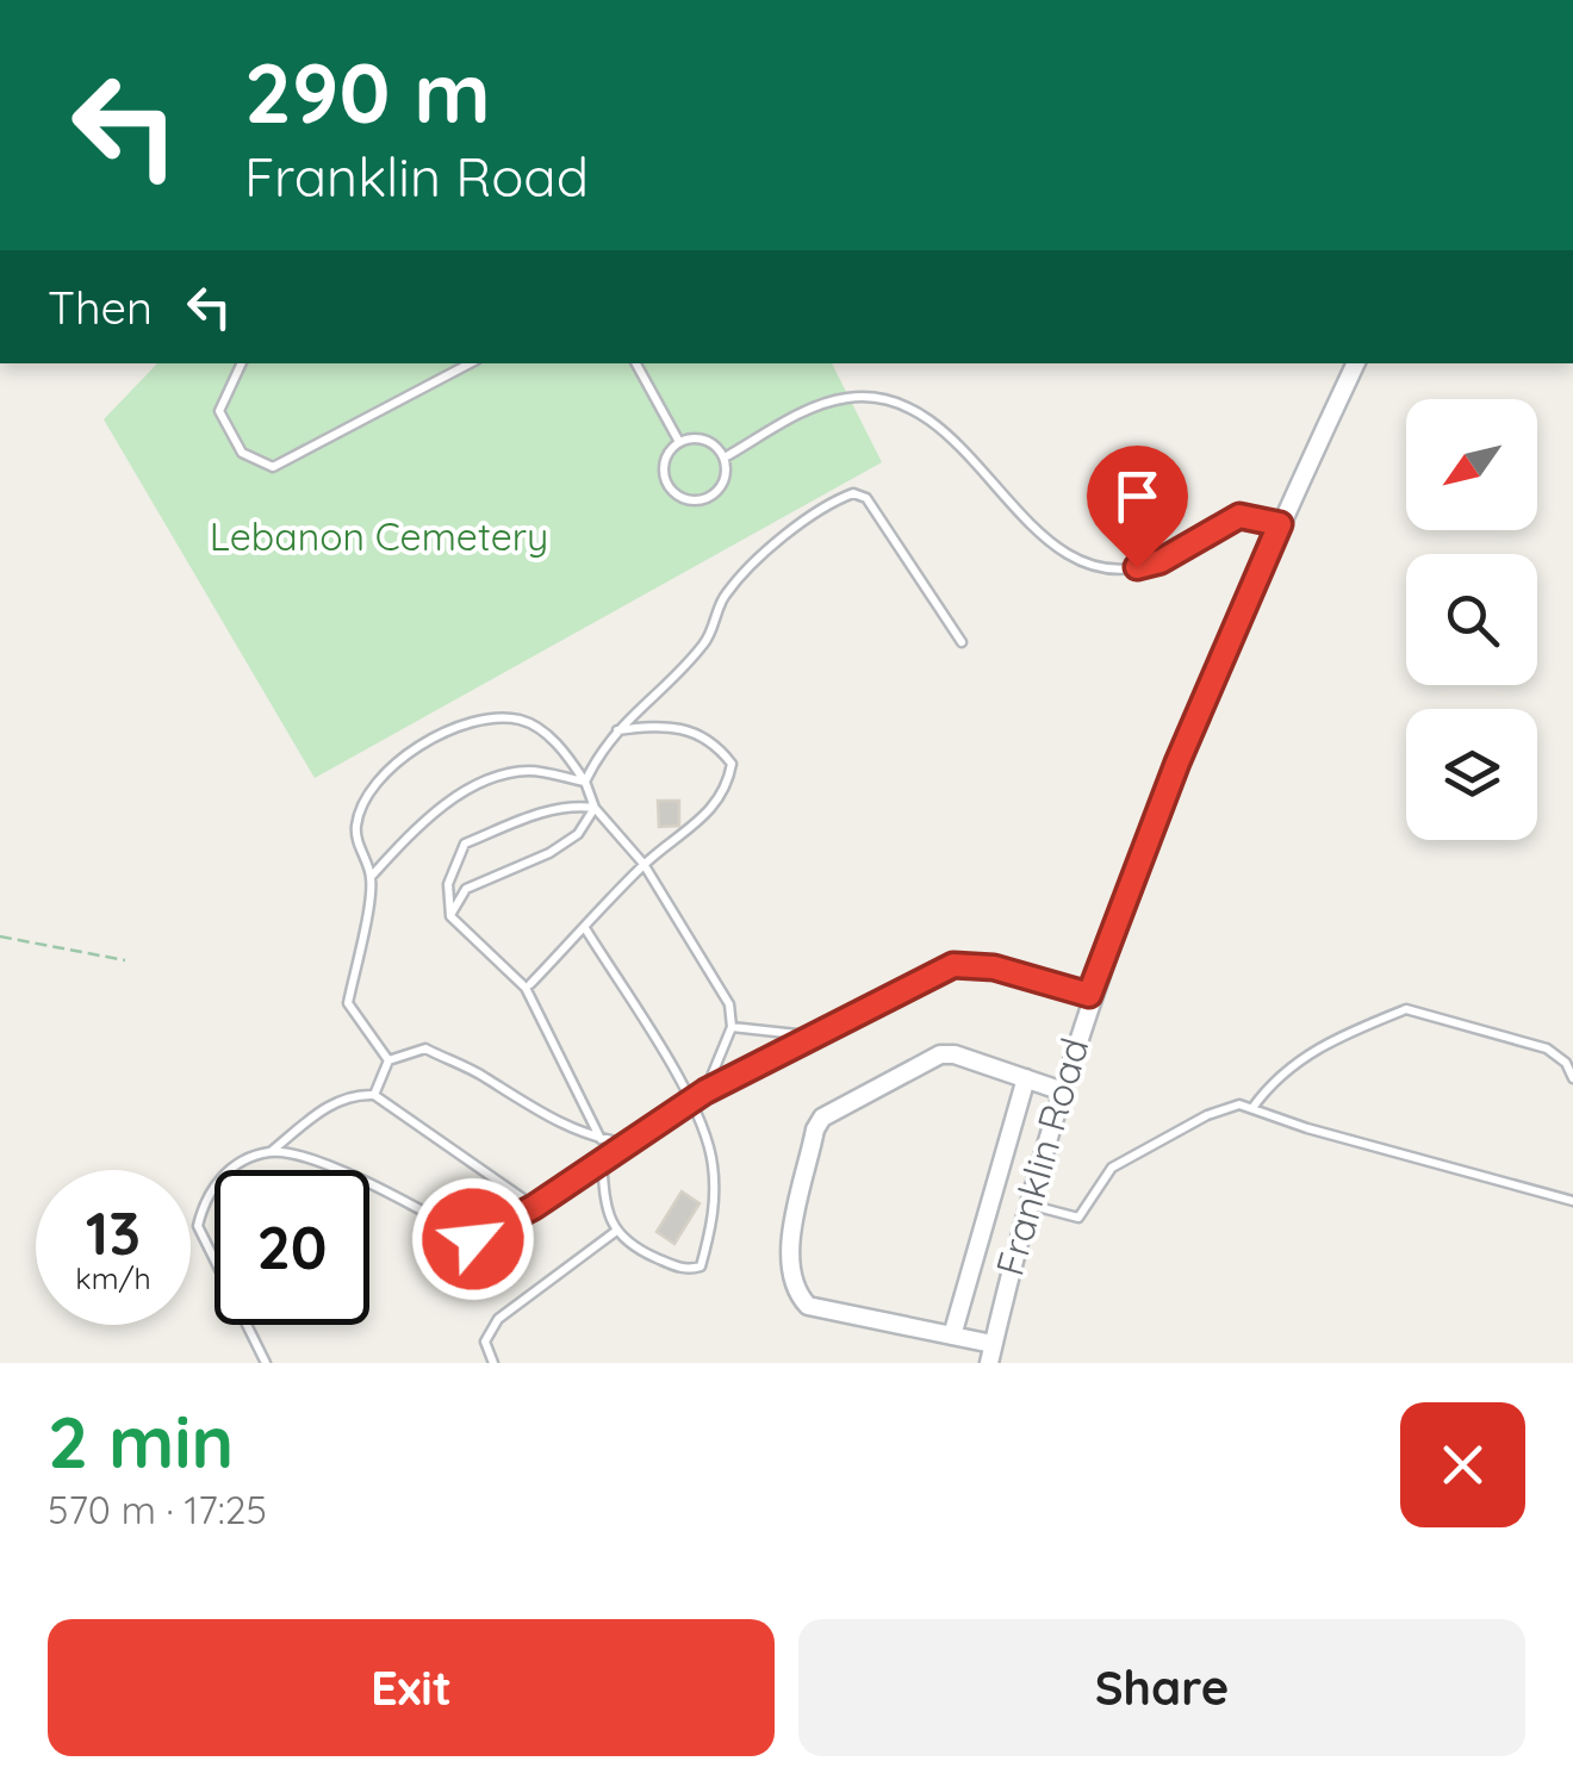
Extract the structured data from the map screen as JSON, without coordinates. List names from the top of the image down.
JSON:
{
  "streets": {
    "street": ["Franklin Road"]
  },
  "parks": ["Lebanon Cemetery"],
  "north": "bottom left",
  "page": {
    "turn": ["290 m", "Franklin Road"],
    "then": "Then",
    "speed": "13 km/h",
    "limit": "20",
    "heading": ["2 min", "570 m · 17:25"],
    "buttons": ["Exit", "Share"]
  }
}
